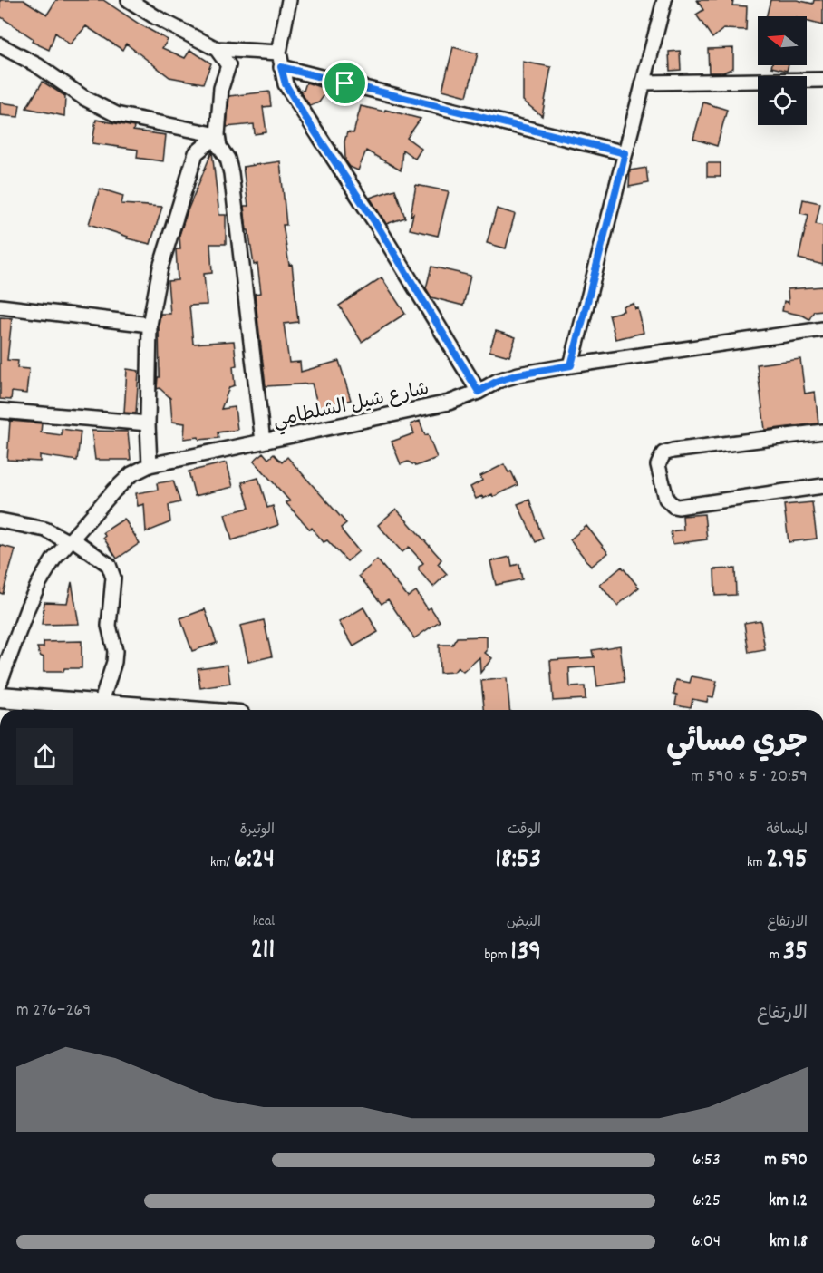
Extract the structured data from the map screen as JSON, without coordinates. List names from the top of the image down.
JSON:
{
  "streets": {
    "street": ["شارع شيل الشلطامي"]
  },
  "north": "left",
  "page": {
    "heading": ["جري مسائي", "20:59 · 5 × 590 m"],
    "stats": [
      ["المسافة", "2.95 km"],
      ["الوقت", "18:53"],
      ["الوتيرة", "6:24 /km"],
      ["الارتفاع", "35 m"],
      ["النبض", "139 bpm"],
      ["kcal", "211"]
    ],
    "chart": ["الارتفاع", "269–276 m"],
    "list": [
      {
        "name": "590 m",
        "note": "6:53"
      },
      {
        "name": "1.2 km",
        "note": "6:25"
      },
      {
        "name": "1.8 km",
        "note": "6:04"
      }
    ]
  }
}
